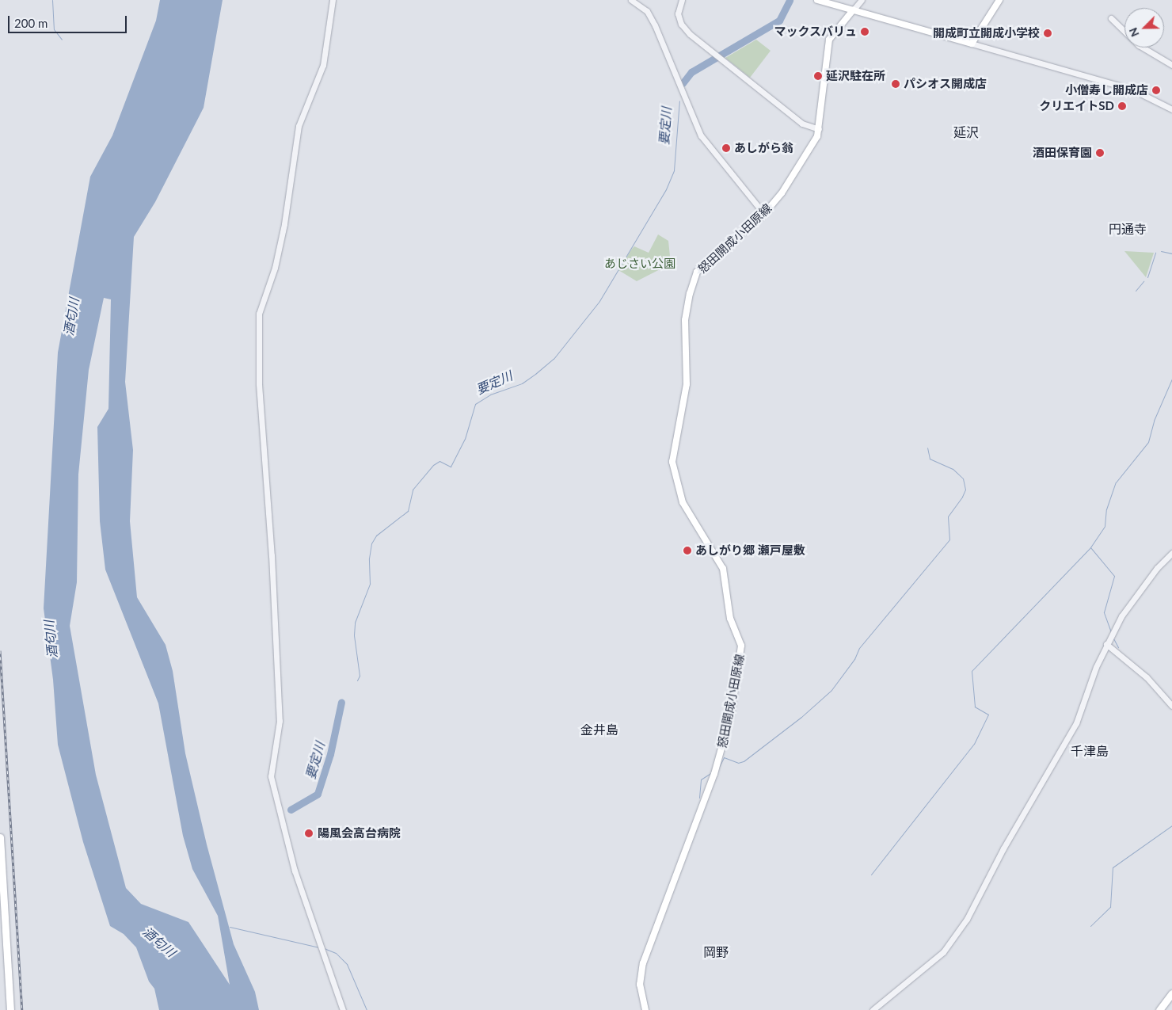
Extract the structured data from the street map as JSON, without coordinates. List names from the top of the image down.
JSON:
{
  "streets": {
    "main road": ["怒田開成小田原線"]
  },
  "districts": [
    "延沢",
    "円通寺",
    "金井島",
    "千津島",
    "岡野"
  ],
  "water": ["要定川", "酒匂川"],
  "parks": ["あじさい公園"],
  "places": [
    "マックスバリュ",
    "開成町立開成小学校",
    "延沢駐在所",
    "パシオス開成店",
    "小僧寿し開成店",
    "クリエイトSD",
    "あしがら翁",
    "酒田保育園",
    "あしがり郷 瀬戸屋敷",
    "陽風会高台病院"
  ],
  "scale_bar": "200 m",
  "north": "bottom left"
}
